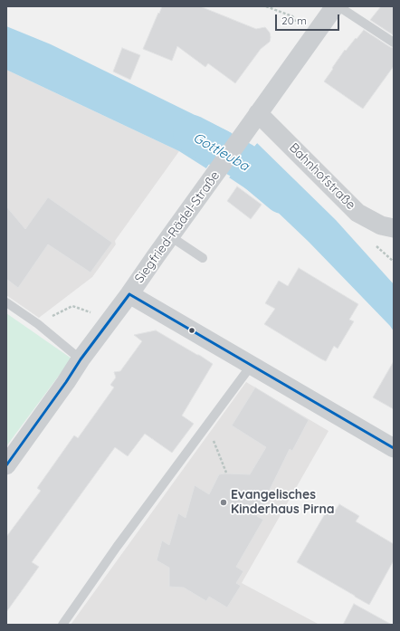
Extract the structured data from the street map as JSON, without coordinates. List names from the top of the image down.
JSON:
{
  "streets": {
    "street": ["Bahnhofstraße", "Siegfried-Rädel-Straße"]
  },
  "crossings": [
    ["Bahnhofstraße", "Siegfried-Rädel-Straße"]
  ],
  "water": ["Gottleuba"],
  "places": ["Evangelisches Kinderhaus Pirna"],
  "scale_bar": "20 m"
}
